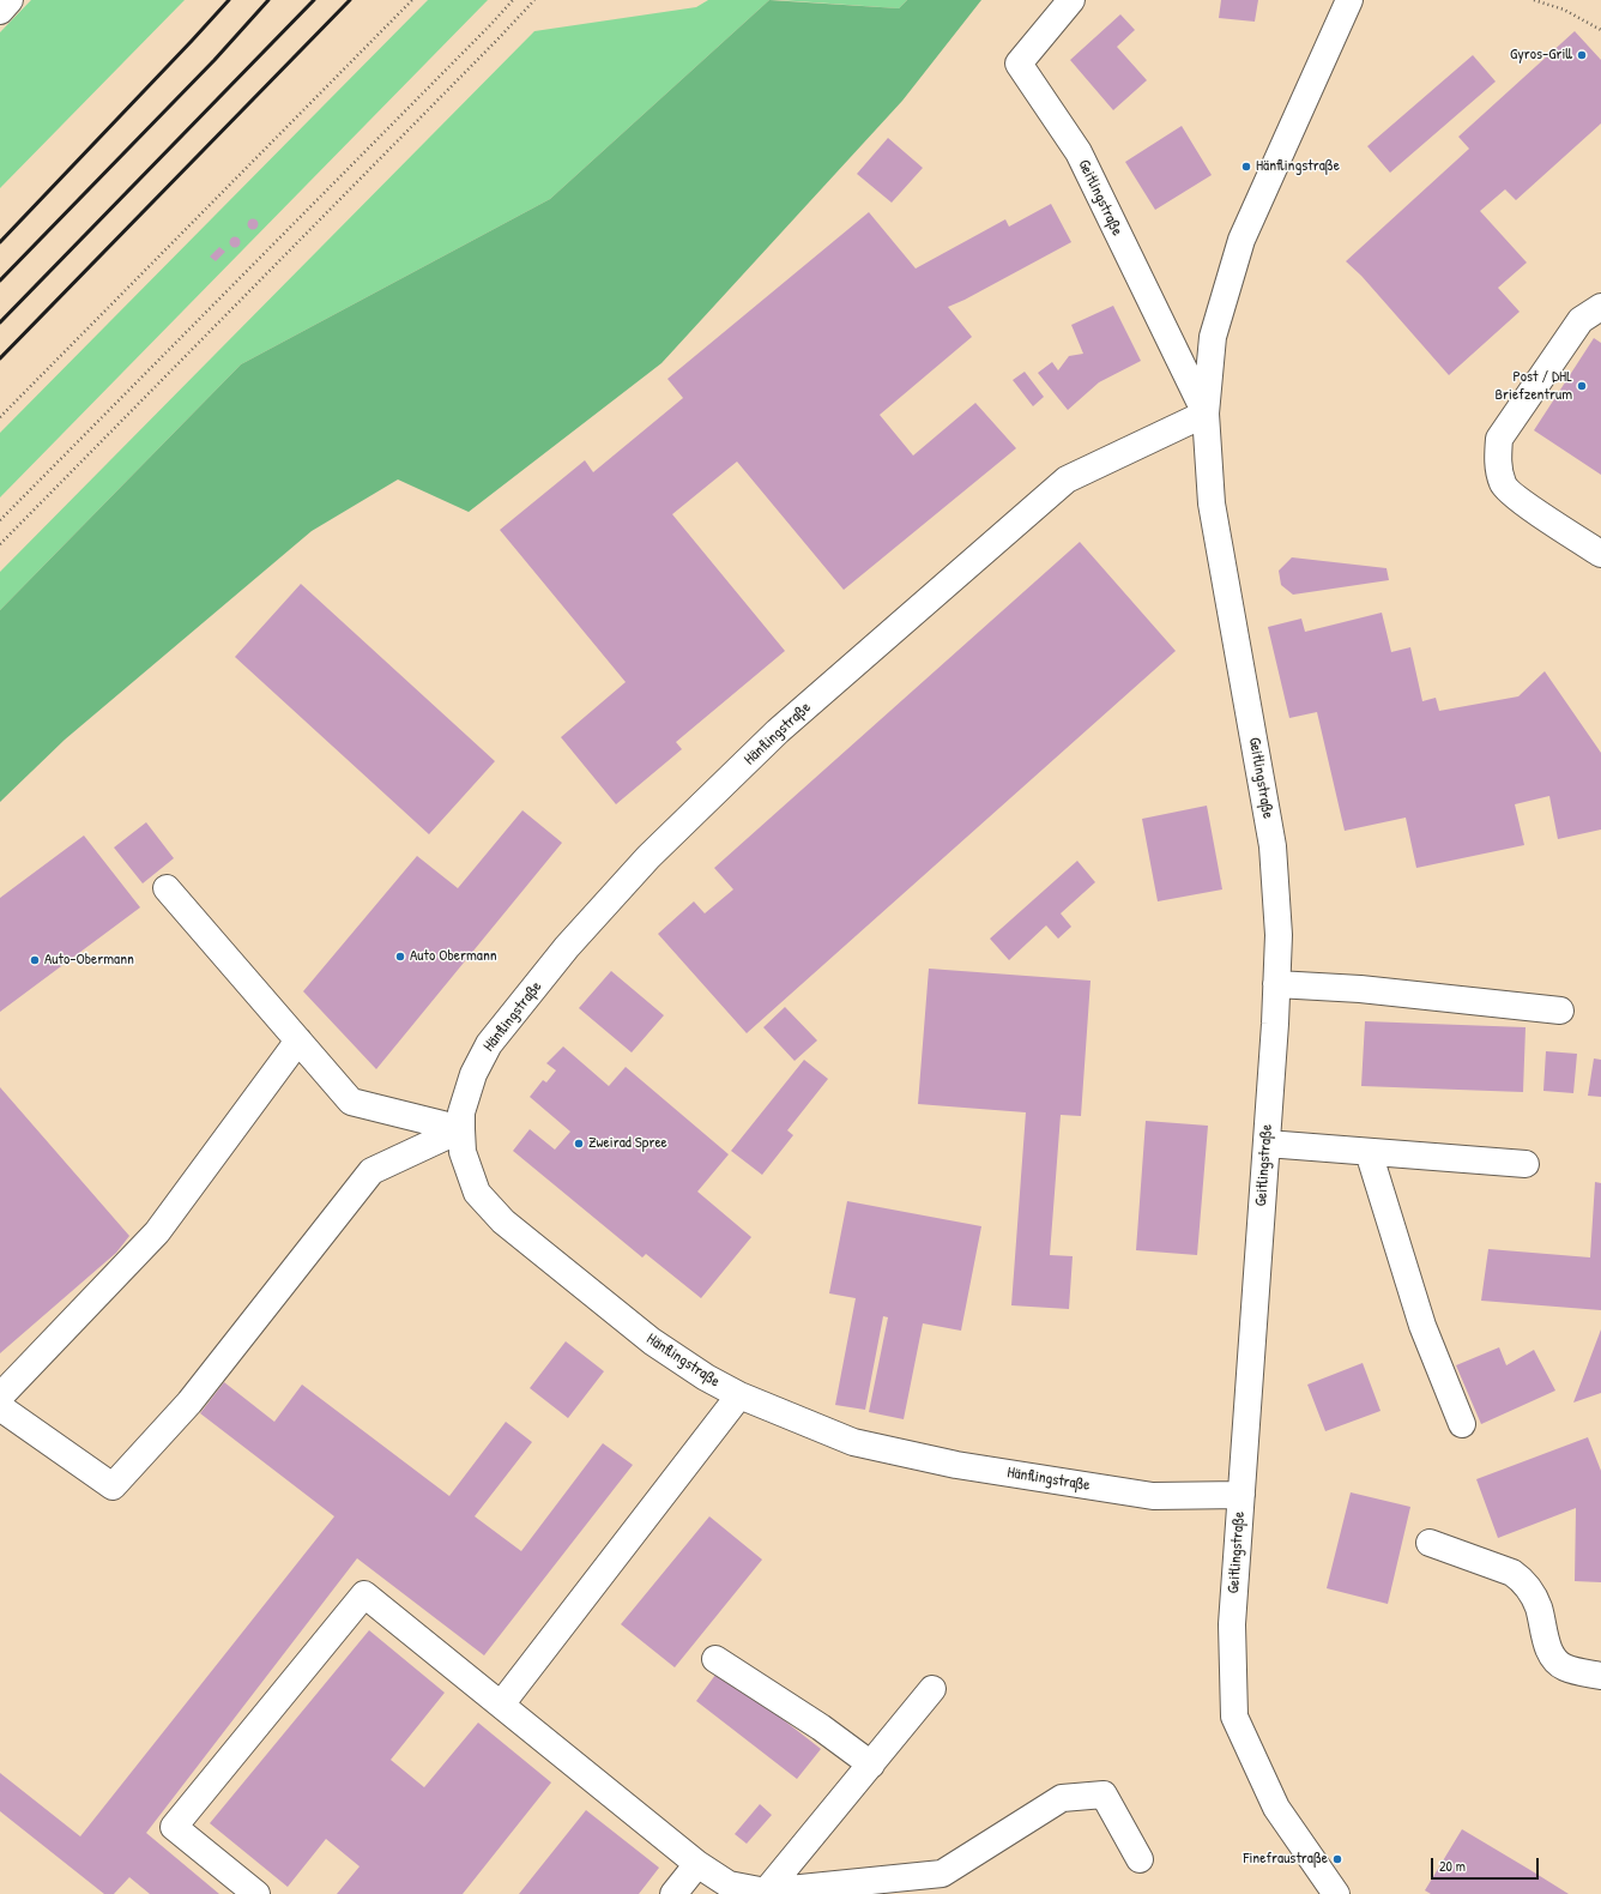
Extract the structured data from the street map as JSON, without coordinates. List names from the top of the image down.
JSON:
{
  "streets": {
    "street": ["Geitlingstraße", "Hänflingstraße"]
  },
  "crossings": [
    ["Geitlingstraße", "Hänflingstraße"]
  ],
  "places": [
    "Gyros-Grill",
    "Hänflingstraße",
    "Post / DHL Briefzentrum",
    "Auto Obermann",
    "Auto-Obermann",
    "Zweirad Spree",
    "Finefraustraße"
  ],
  "scale_bar": "20 m"
}
